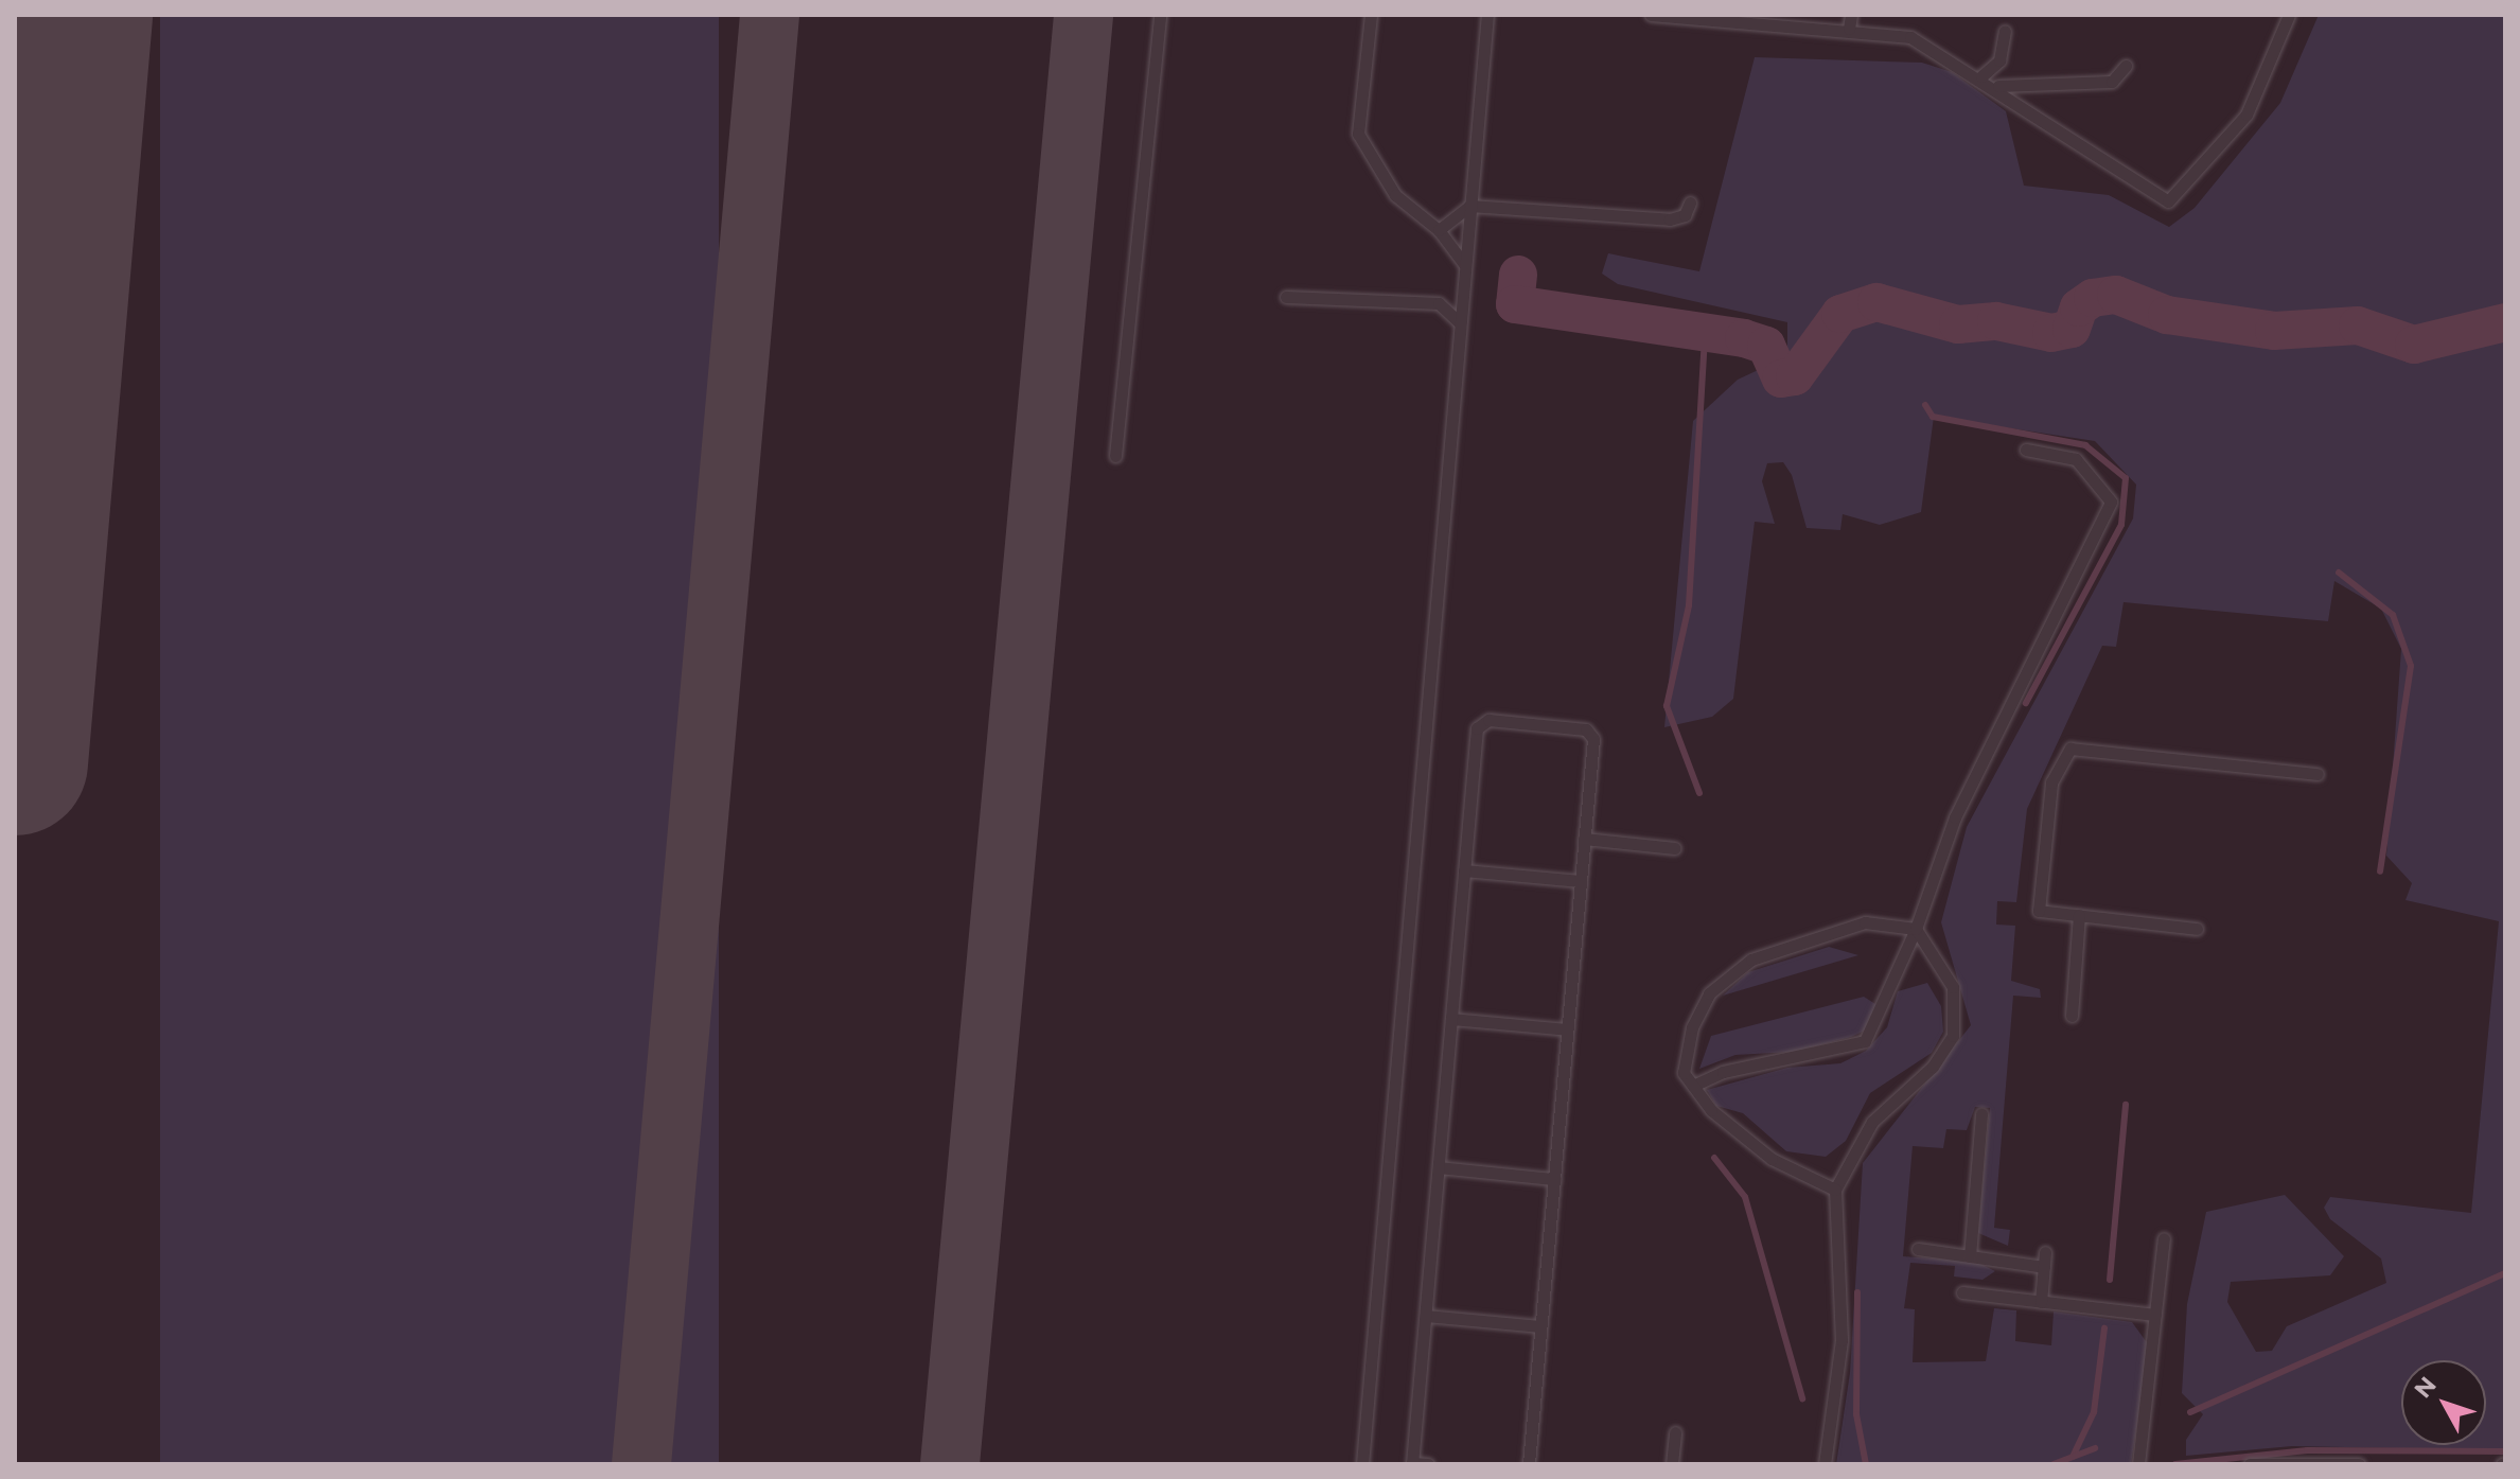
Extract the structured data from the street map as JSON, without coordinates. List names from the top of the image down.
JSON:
{
  "north": "top left"
}
